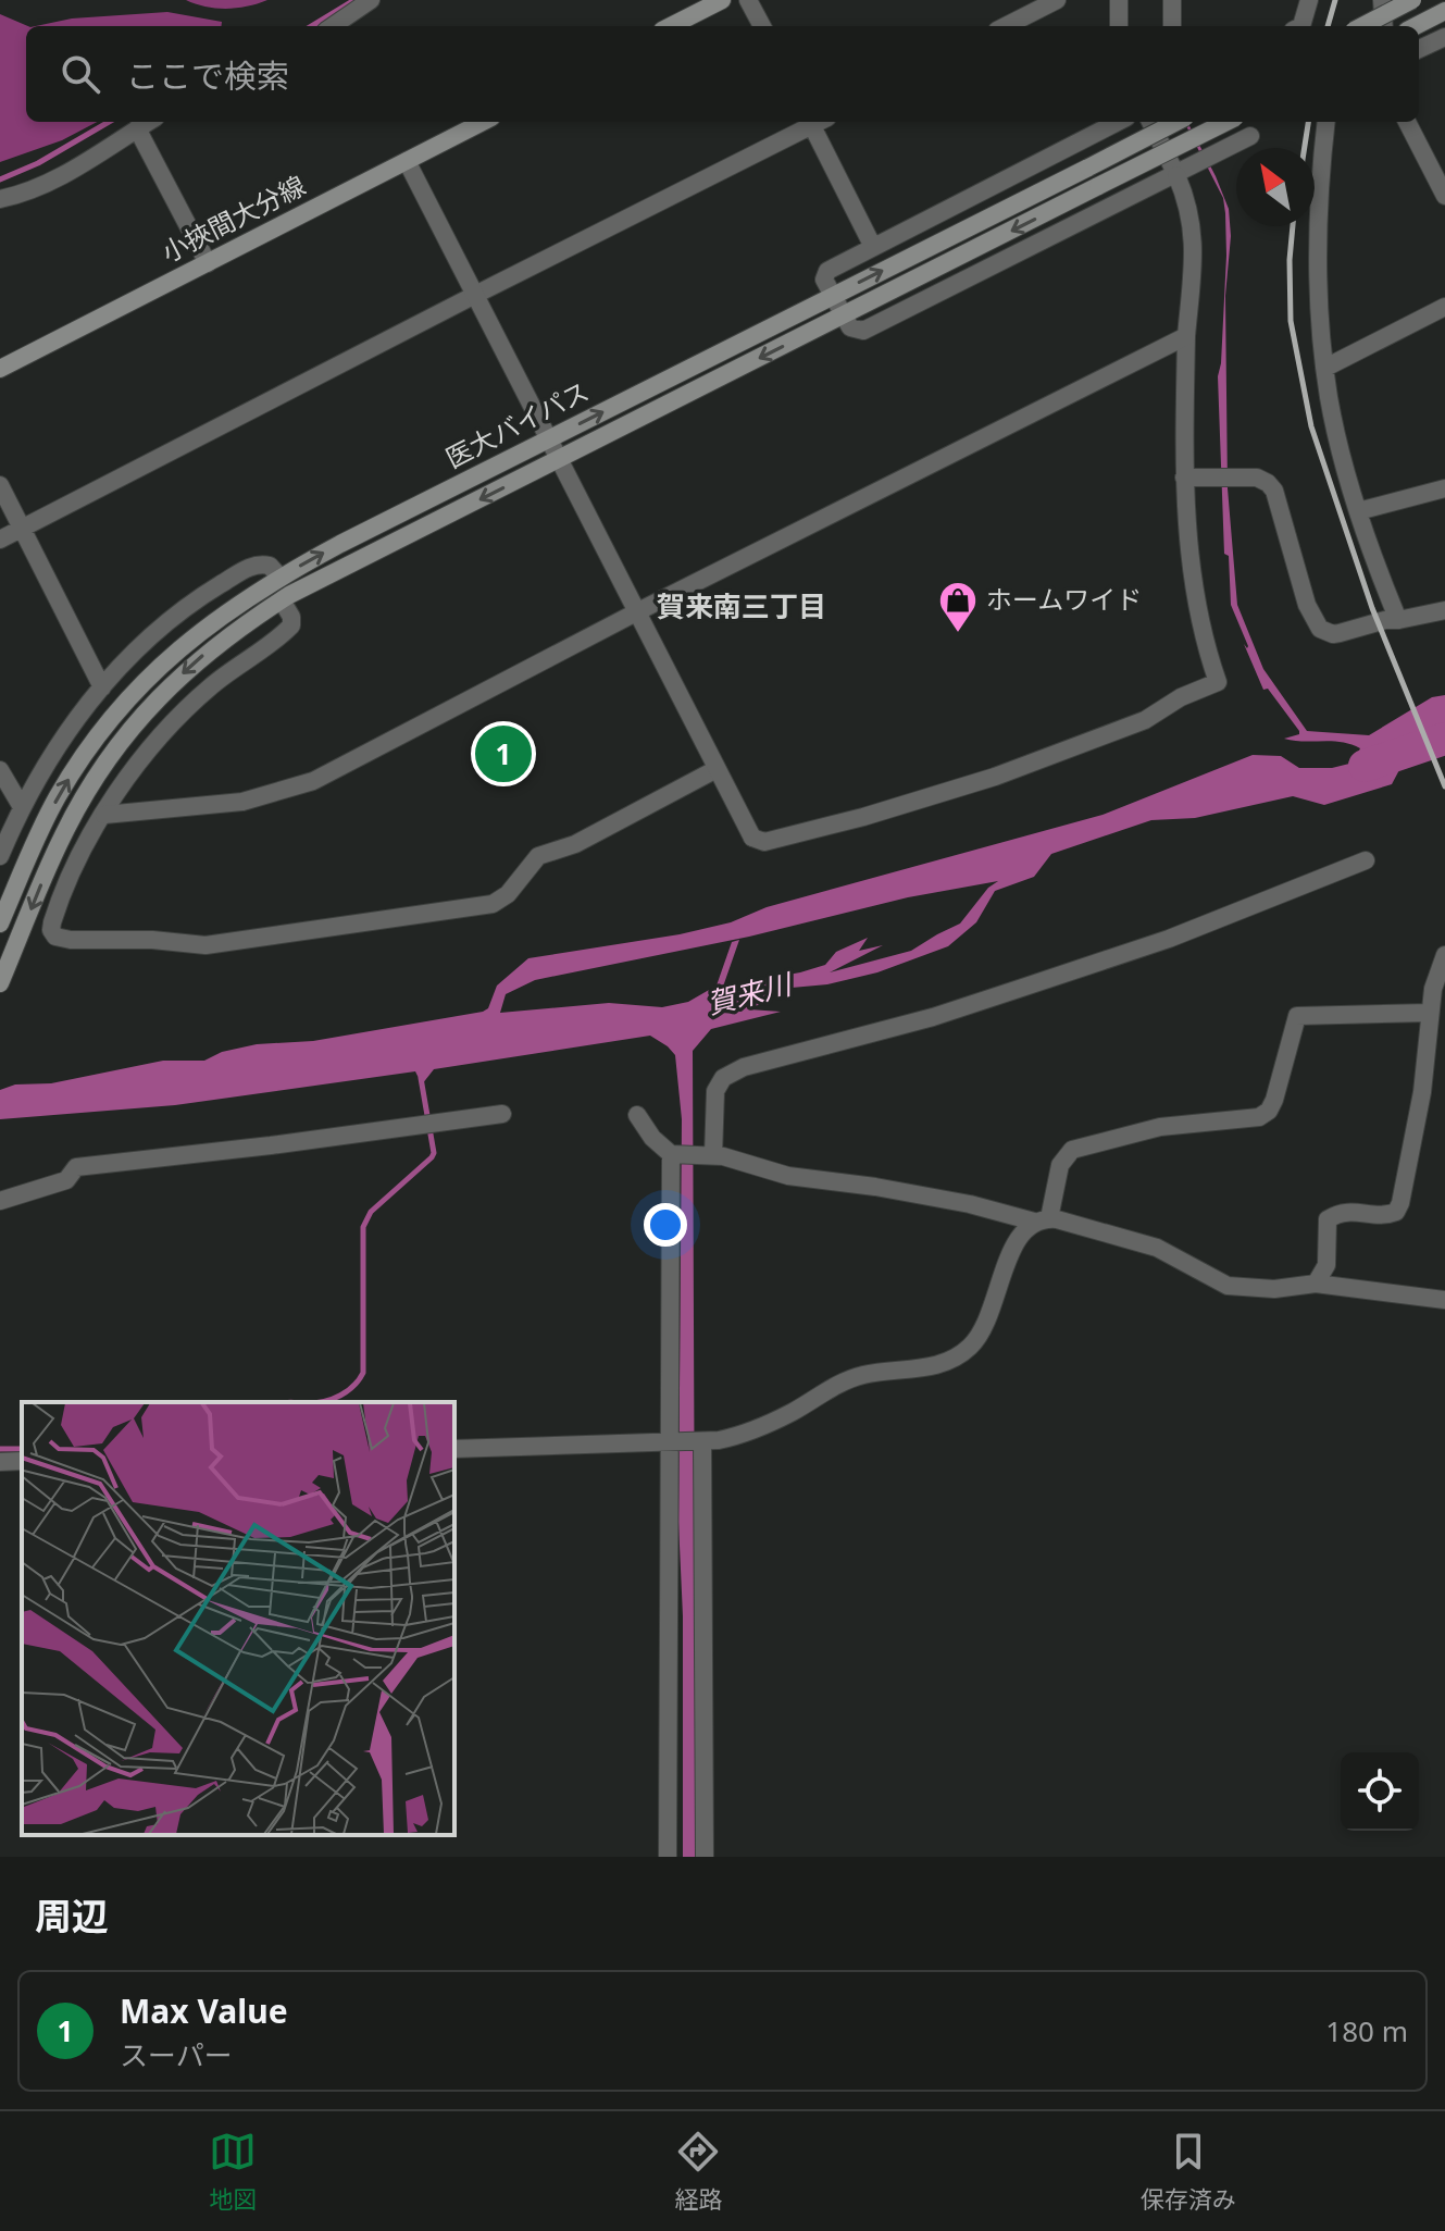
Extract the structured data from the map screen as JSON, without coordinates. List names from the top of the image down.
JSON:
{
  "streets": {
    "main road": ["小挾間大分線", "医大バイパス"]
  },
  "districts": ["賀来南三丁目"],
  "water": ["賀来川"],
  "places": {
    "shop": ["ホームワイド"]
  },
  "north": "top left",
  "page": {
    "search": "ここで検索",
    "pins": "1",
    "heading": "周辺",
    "list": [
      {
        "mark": "1",
        "name": "Max Value",
        "note": "スーパー",
        "value": "180 m"
      }
    ],
    "nav": ["地図", "経路", "保存済み"]
  }
}
